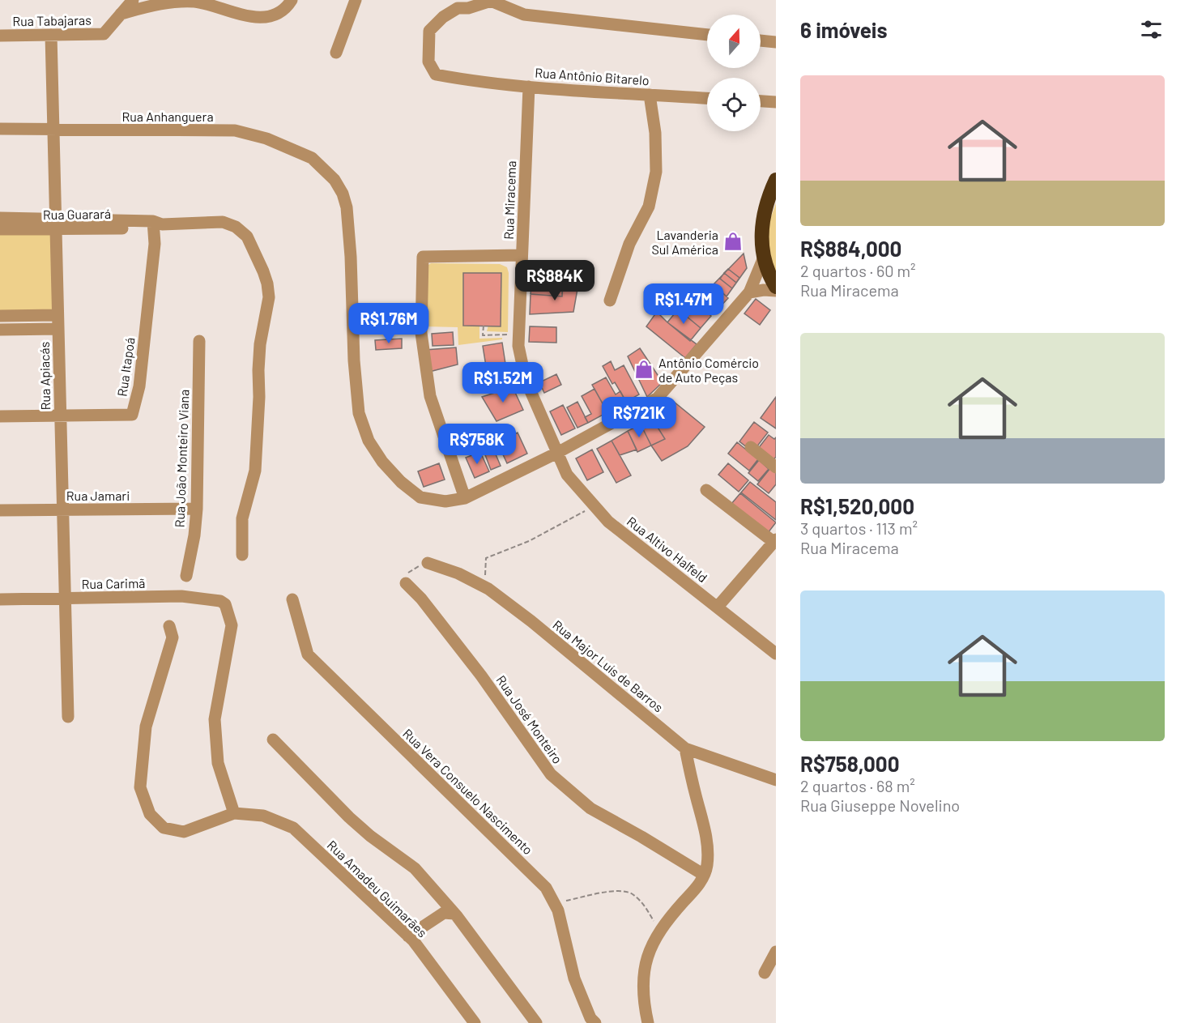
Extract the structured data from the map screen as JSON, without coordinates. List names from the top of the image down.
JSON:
{
  "streets": {
    "street": [
      "Rua Tabajaras",
      "Rua Antônio Bitarelo",
      "Rua Anhanguera",
      "Rua Miracema",
      "Rua Guarará",
      "Rua Itapoá",
      "Rua Apiacás",
      "Rua João Monteiro Viana",
      "Rua Jamari",
      "Rua Altivo Halfeld",
      "Rua Carimã",
      "Rua Major Luís de Barros",
      "Rua José Monteiro",
      "Rua Vera Consuelo Nascimento",
      "Rua Amadeu Guimarães"
    ]
  },
  "crossings": [
    ["Rua Tabajaras", "Rua Apiacás"],
    ["Rua Antônio Bitarelo", "Rua Miracema"],
    ["Rua Anhanguera", "Rua Apiacás"],
    ["Rua Miracema", "Rua Altivo Halfeld"],
    ["Rua Guarará", "Rua Itapoá"],
    ["Rua Guarará", "Rua Apiacás"],
    ["Rua Itapoá", "Rua Apiacás"],
    ["Rua Apiacás", "Rua Jamari"],
    ["Rua Apiacás", "Rua Carimã"],
    ["Rua João Monteiro Viana", "Rua Jamari"],
    ["Rua Carimã", "Rua Amadeu Guimarães"]
  ],
  "places": {
    "shop": ["Lavanderia Sul América", "Antônio Comércio de Auto Peças"]
  },
  "north": "top",
  "page": {
    "heading": "6 imóveis",
    "list": [
      {
        "name": "R$884,000",
        "note": "2 quartos · 60 m² · Rua Miracema"
      },
      {
        "name": "R$1,520,000",
        "note": "3 quartos · 113 m² · Rua Miracema"
      },
      {
        "name": "R$758,000",
        "note": "2 quartos · 68 m² · Rua Giuseppe Novelino"
      }
    ],
    "price": [
      "R$884K",
      "R$1.47M",
      "R$1.76M",
      "R$1.52M",
      "R$721K",
      "R$758K"
    ]
  }
}
